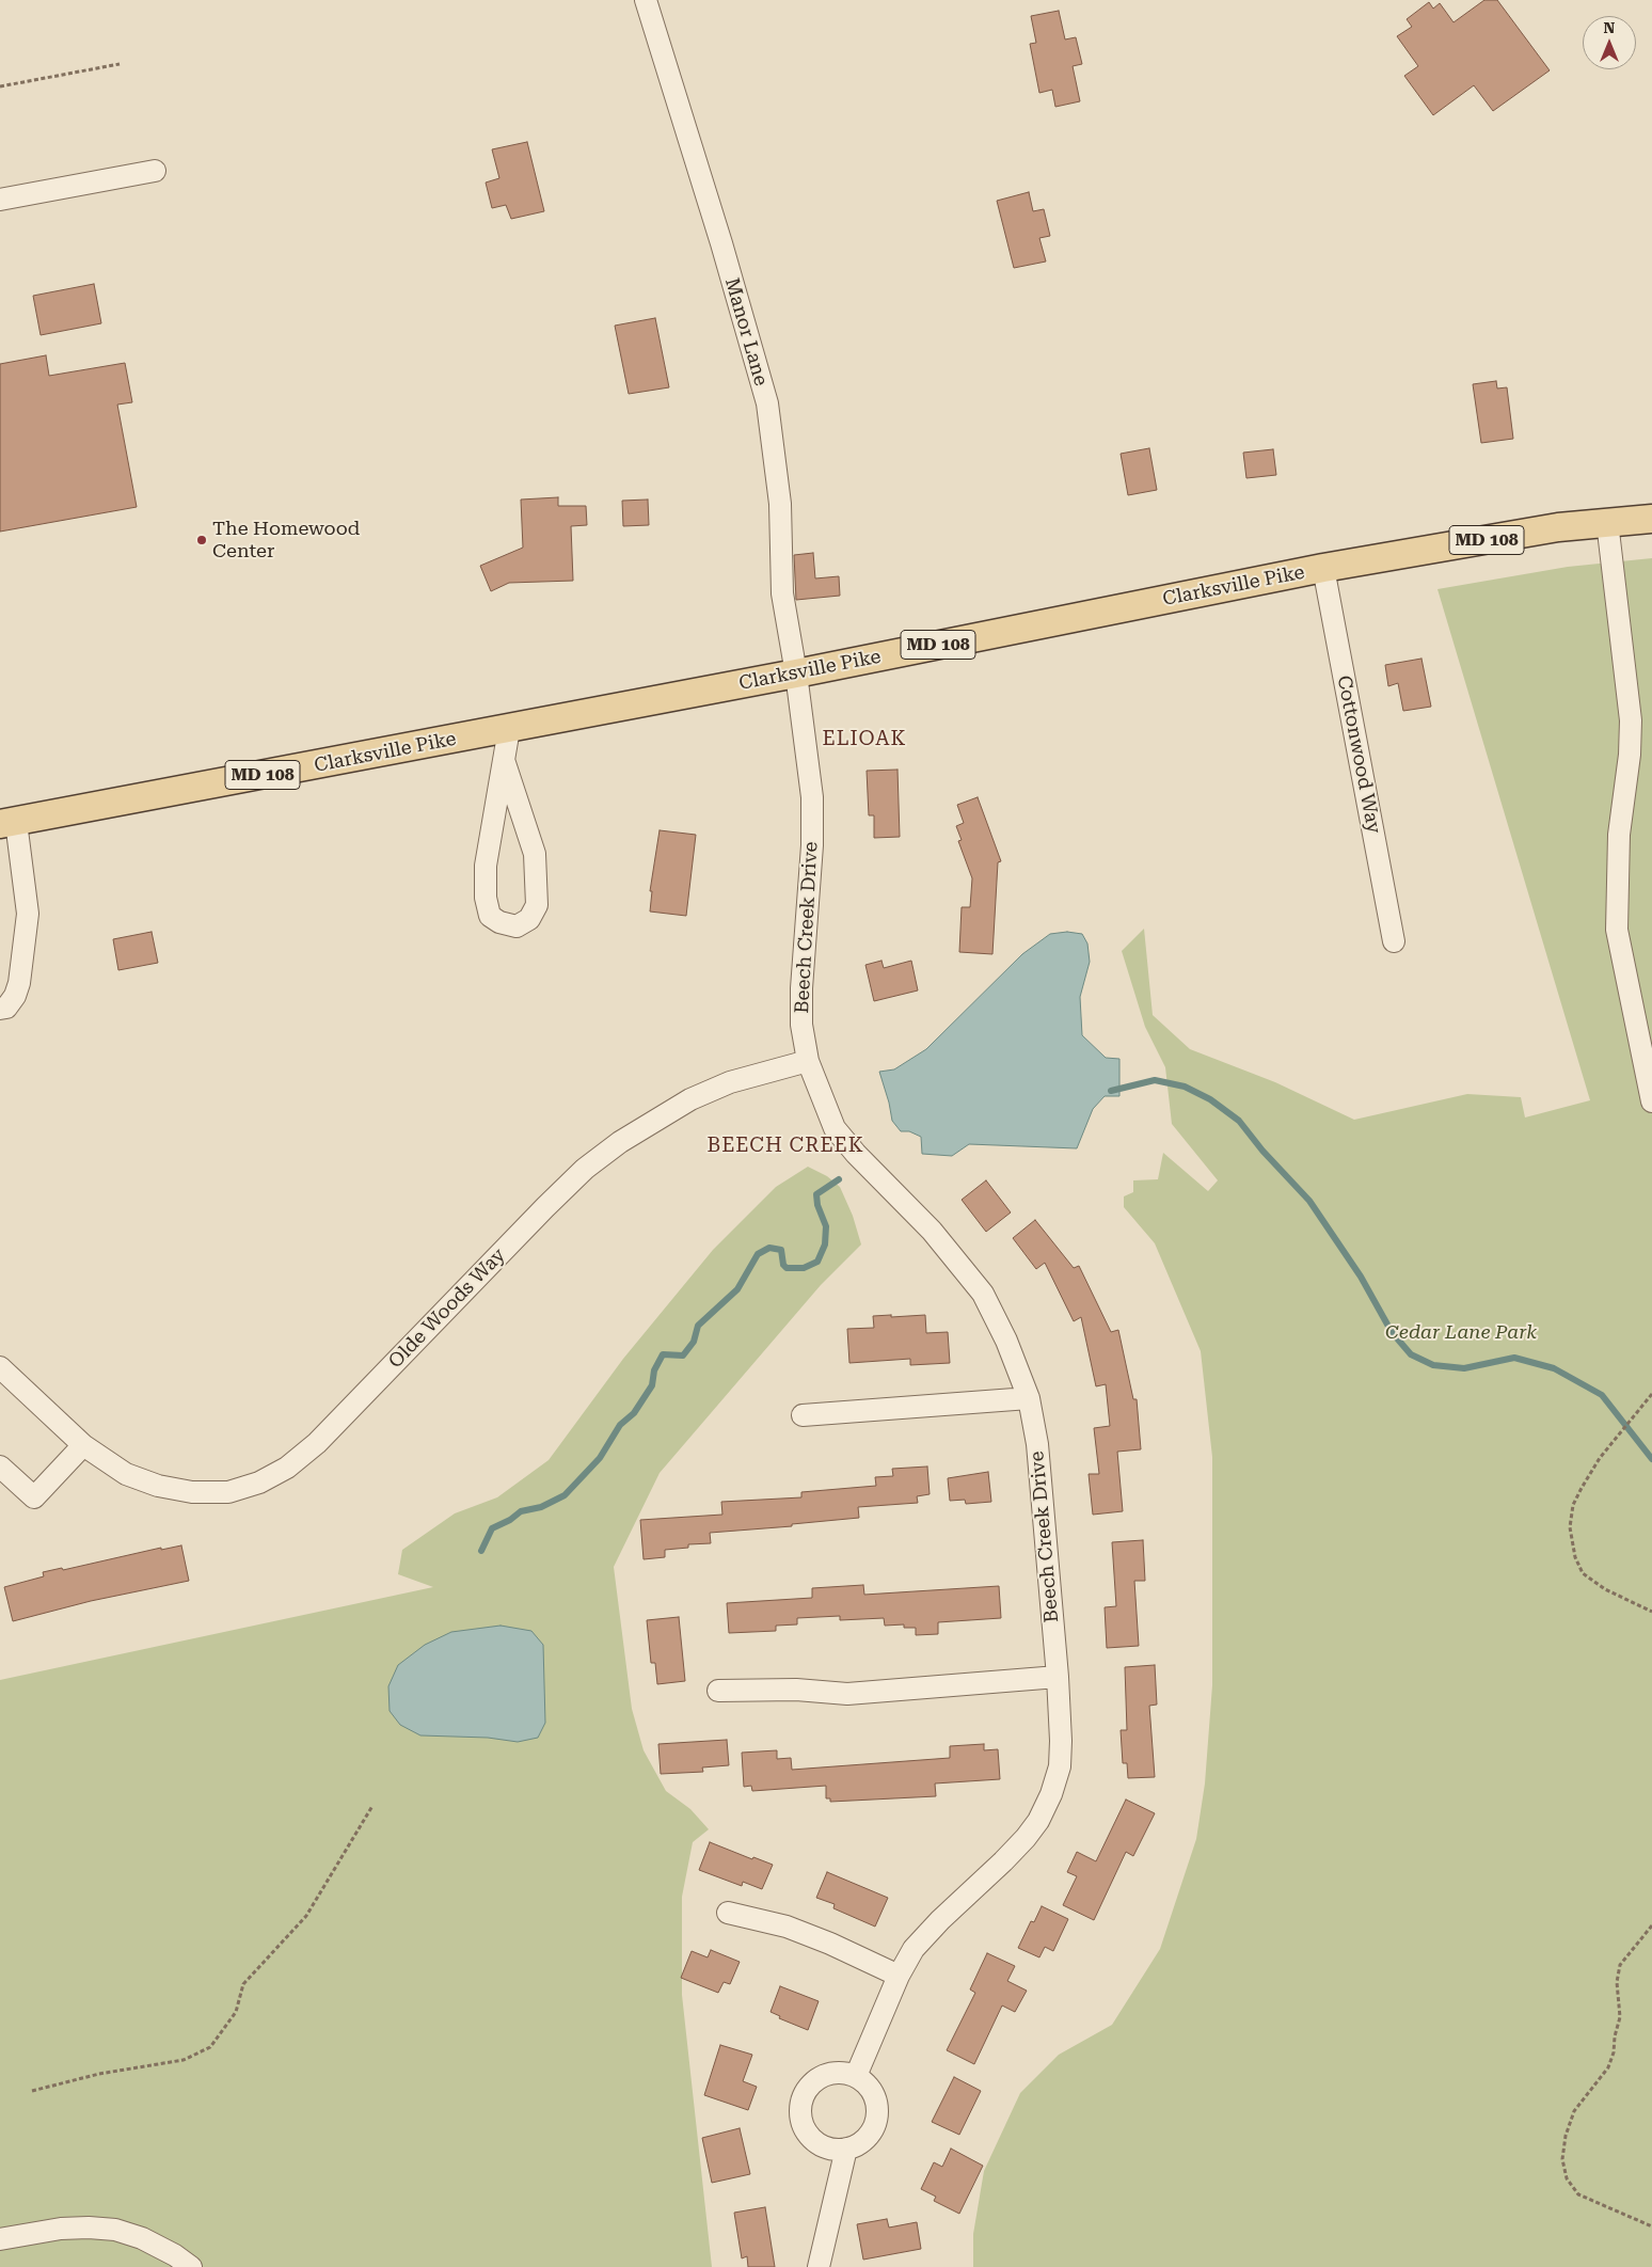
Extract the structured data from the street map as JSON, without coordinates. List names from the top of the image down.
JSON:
{
  "streets": {
    "main road": ["MD 108", "Clarksville Pike"],
    "street": [
      "Manor Lane",
      "Cottonwood Way",
      "Beech Creek Drive",
      "Olde Woods Way"
    ]
  },
  "crossings": [
    ["Manor Lane", "Clarksville Pike"],
    ["Manor Lane", "Beech Creek Drive"],
    ["Clarksville Pike", "Cottonwood Way"],
    ["Clarksville Pike", "Beech Creek Drive"],
    ["Beech Creek Drive", "Olde Woods Way"]
  ],
  "districts": ["ELIOAK", "BEECH CREEK"],
  "parks": ["Cedar Lane Park"],
  "places": ["The Homewood Center"],
  "north": "top"
}
